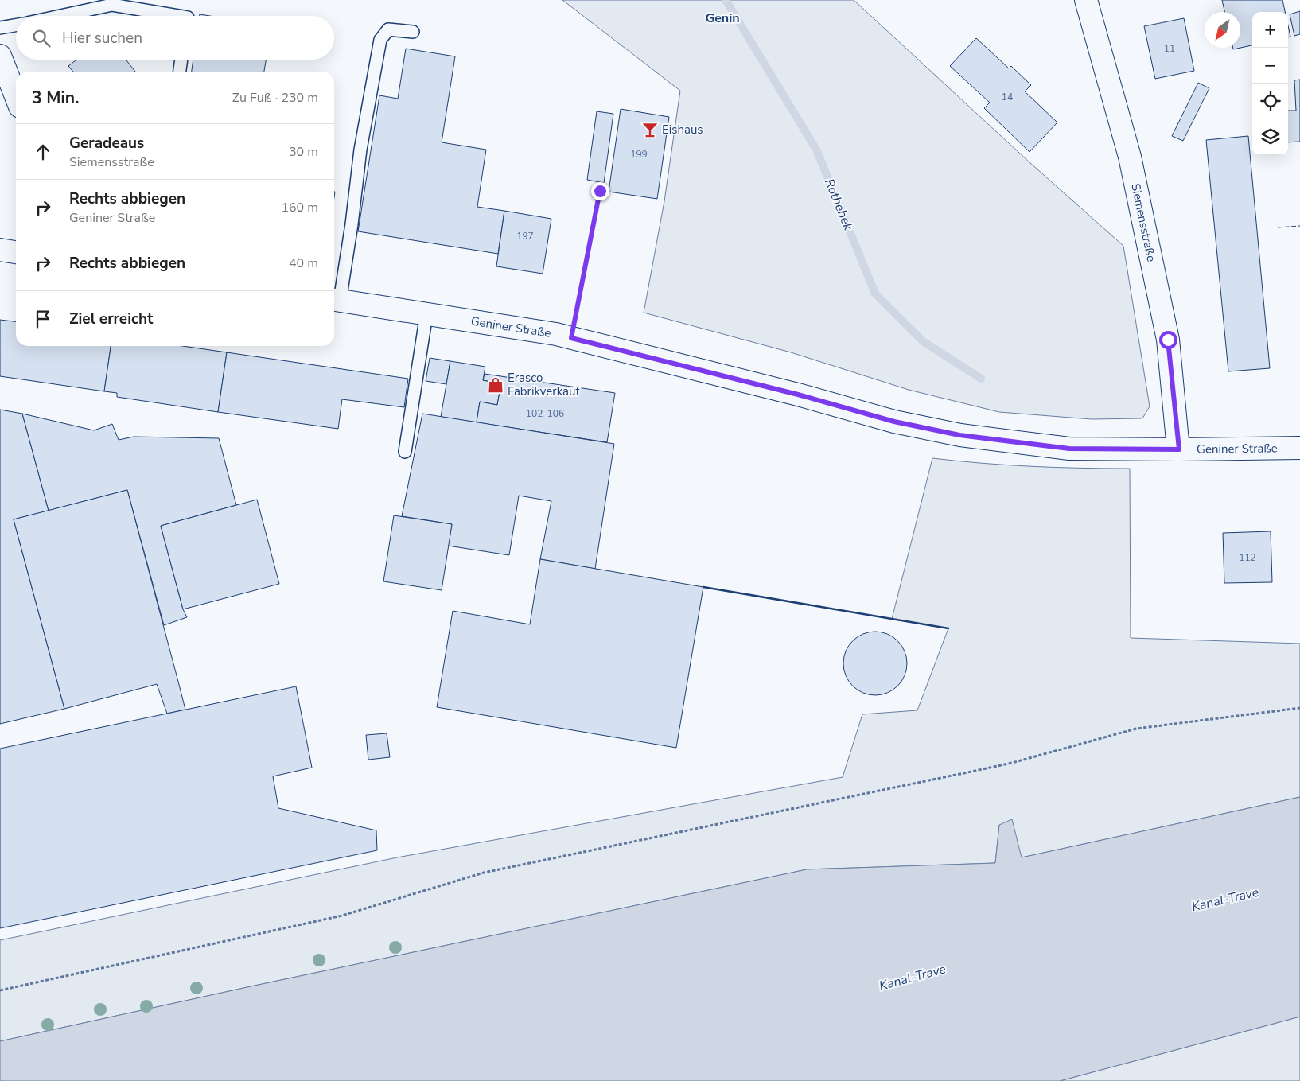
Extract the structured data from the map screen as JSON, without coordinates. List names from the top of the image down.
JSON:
{
  "streets": {
    "main road": ["Siemensstraße", "Geniner Straße"]
  },
  "crossings": [
    ["Siemensstraße", "Geniner Straße"]
  ],
  "districts": ["Genin"],
  "water": ["Rothebek", "Kanal-Trave"],
  "places": {
    "bar": ["Eishaus"],
    "shop": ["Erasco Fabrikverkauf"]
  },
  "house_numbers": [
    "11",
    "14",
    "199",
    "197",
    "102-106",
    "112"
  ],
  "north": "bottom left",
  "page": {
    "map_buttons": ["+", "−"],
    "search": "Hier suchen",
    "heading": ["3 Min.", "Zu Fuß · 230 m"],
    "list": [
      ["Geradeaus", "Siemensstraße", "30 m"],
      ["Rechts abbiegen", "Geniner Straße", "160 m"],
      ["Rechts abbiegen", "40 m"],
      "Ziel erreicht"
    ]
  }
}
